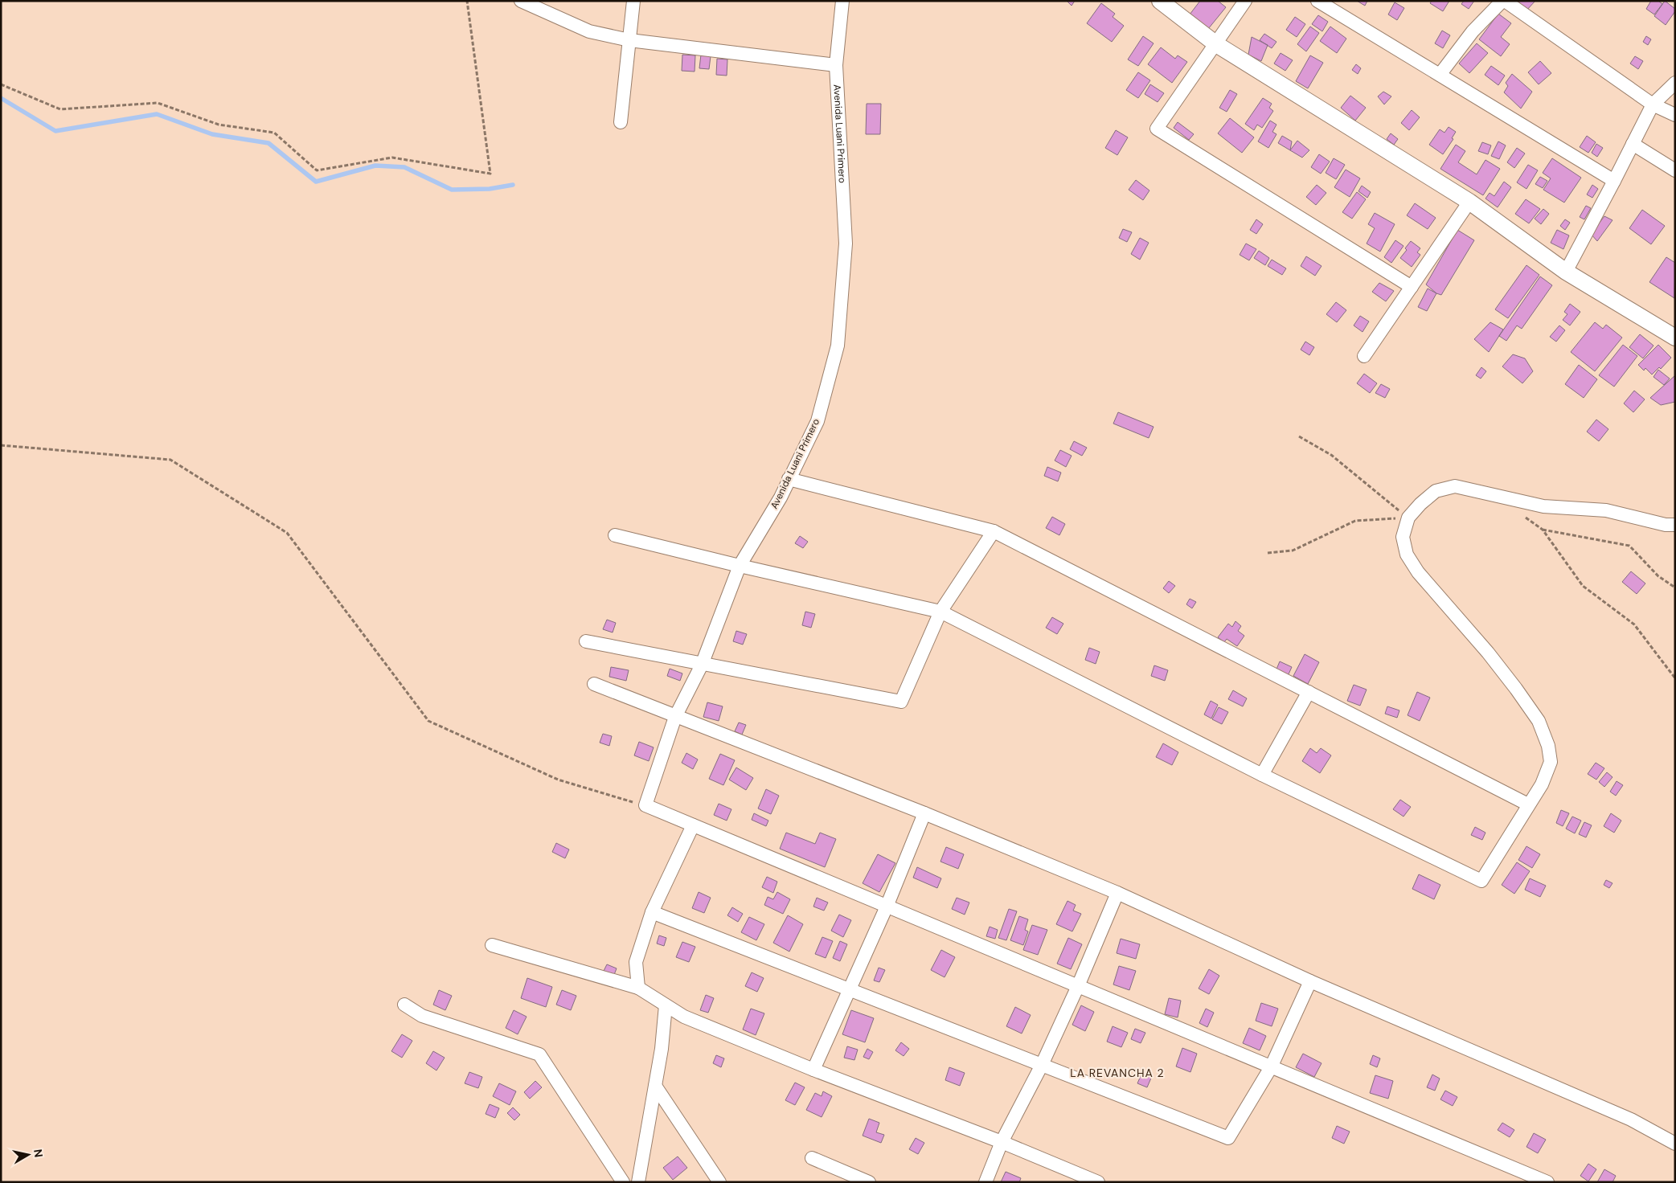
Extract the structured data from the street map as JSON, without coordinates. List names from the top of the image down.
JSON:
{
  "streets": {
    "street": ["Avenida Luani Primero"]
  },
  "districts": ["LA REVANCHA 2"],
  "north": "right"
}
